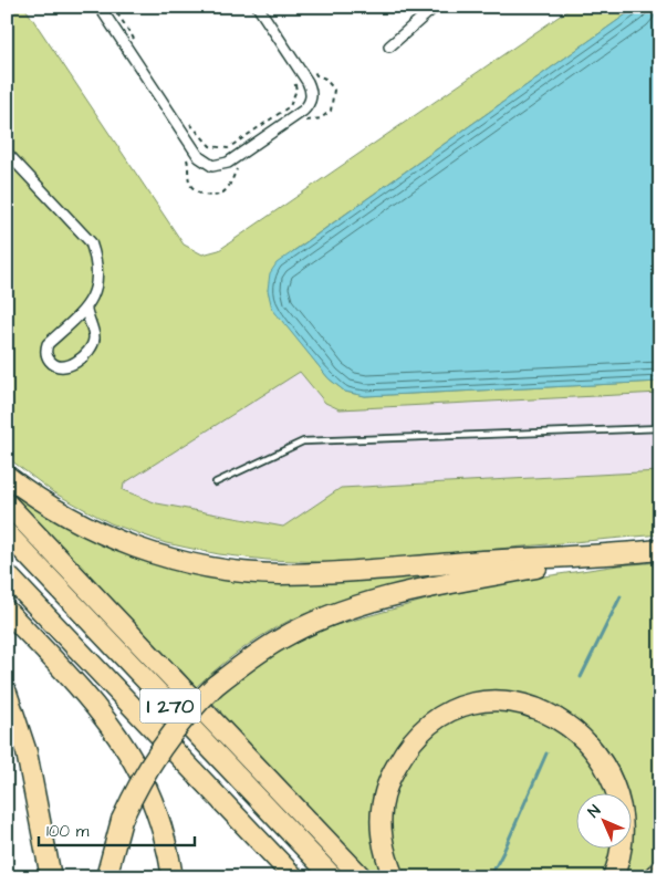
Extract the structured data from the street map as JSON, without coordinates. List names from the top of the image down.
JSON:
{
  "streets": {
    "highway": ["I 270"]
  },
  "scale_bar": "100 m",
  "north": "top left"
}
